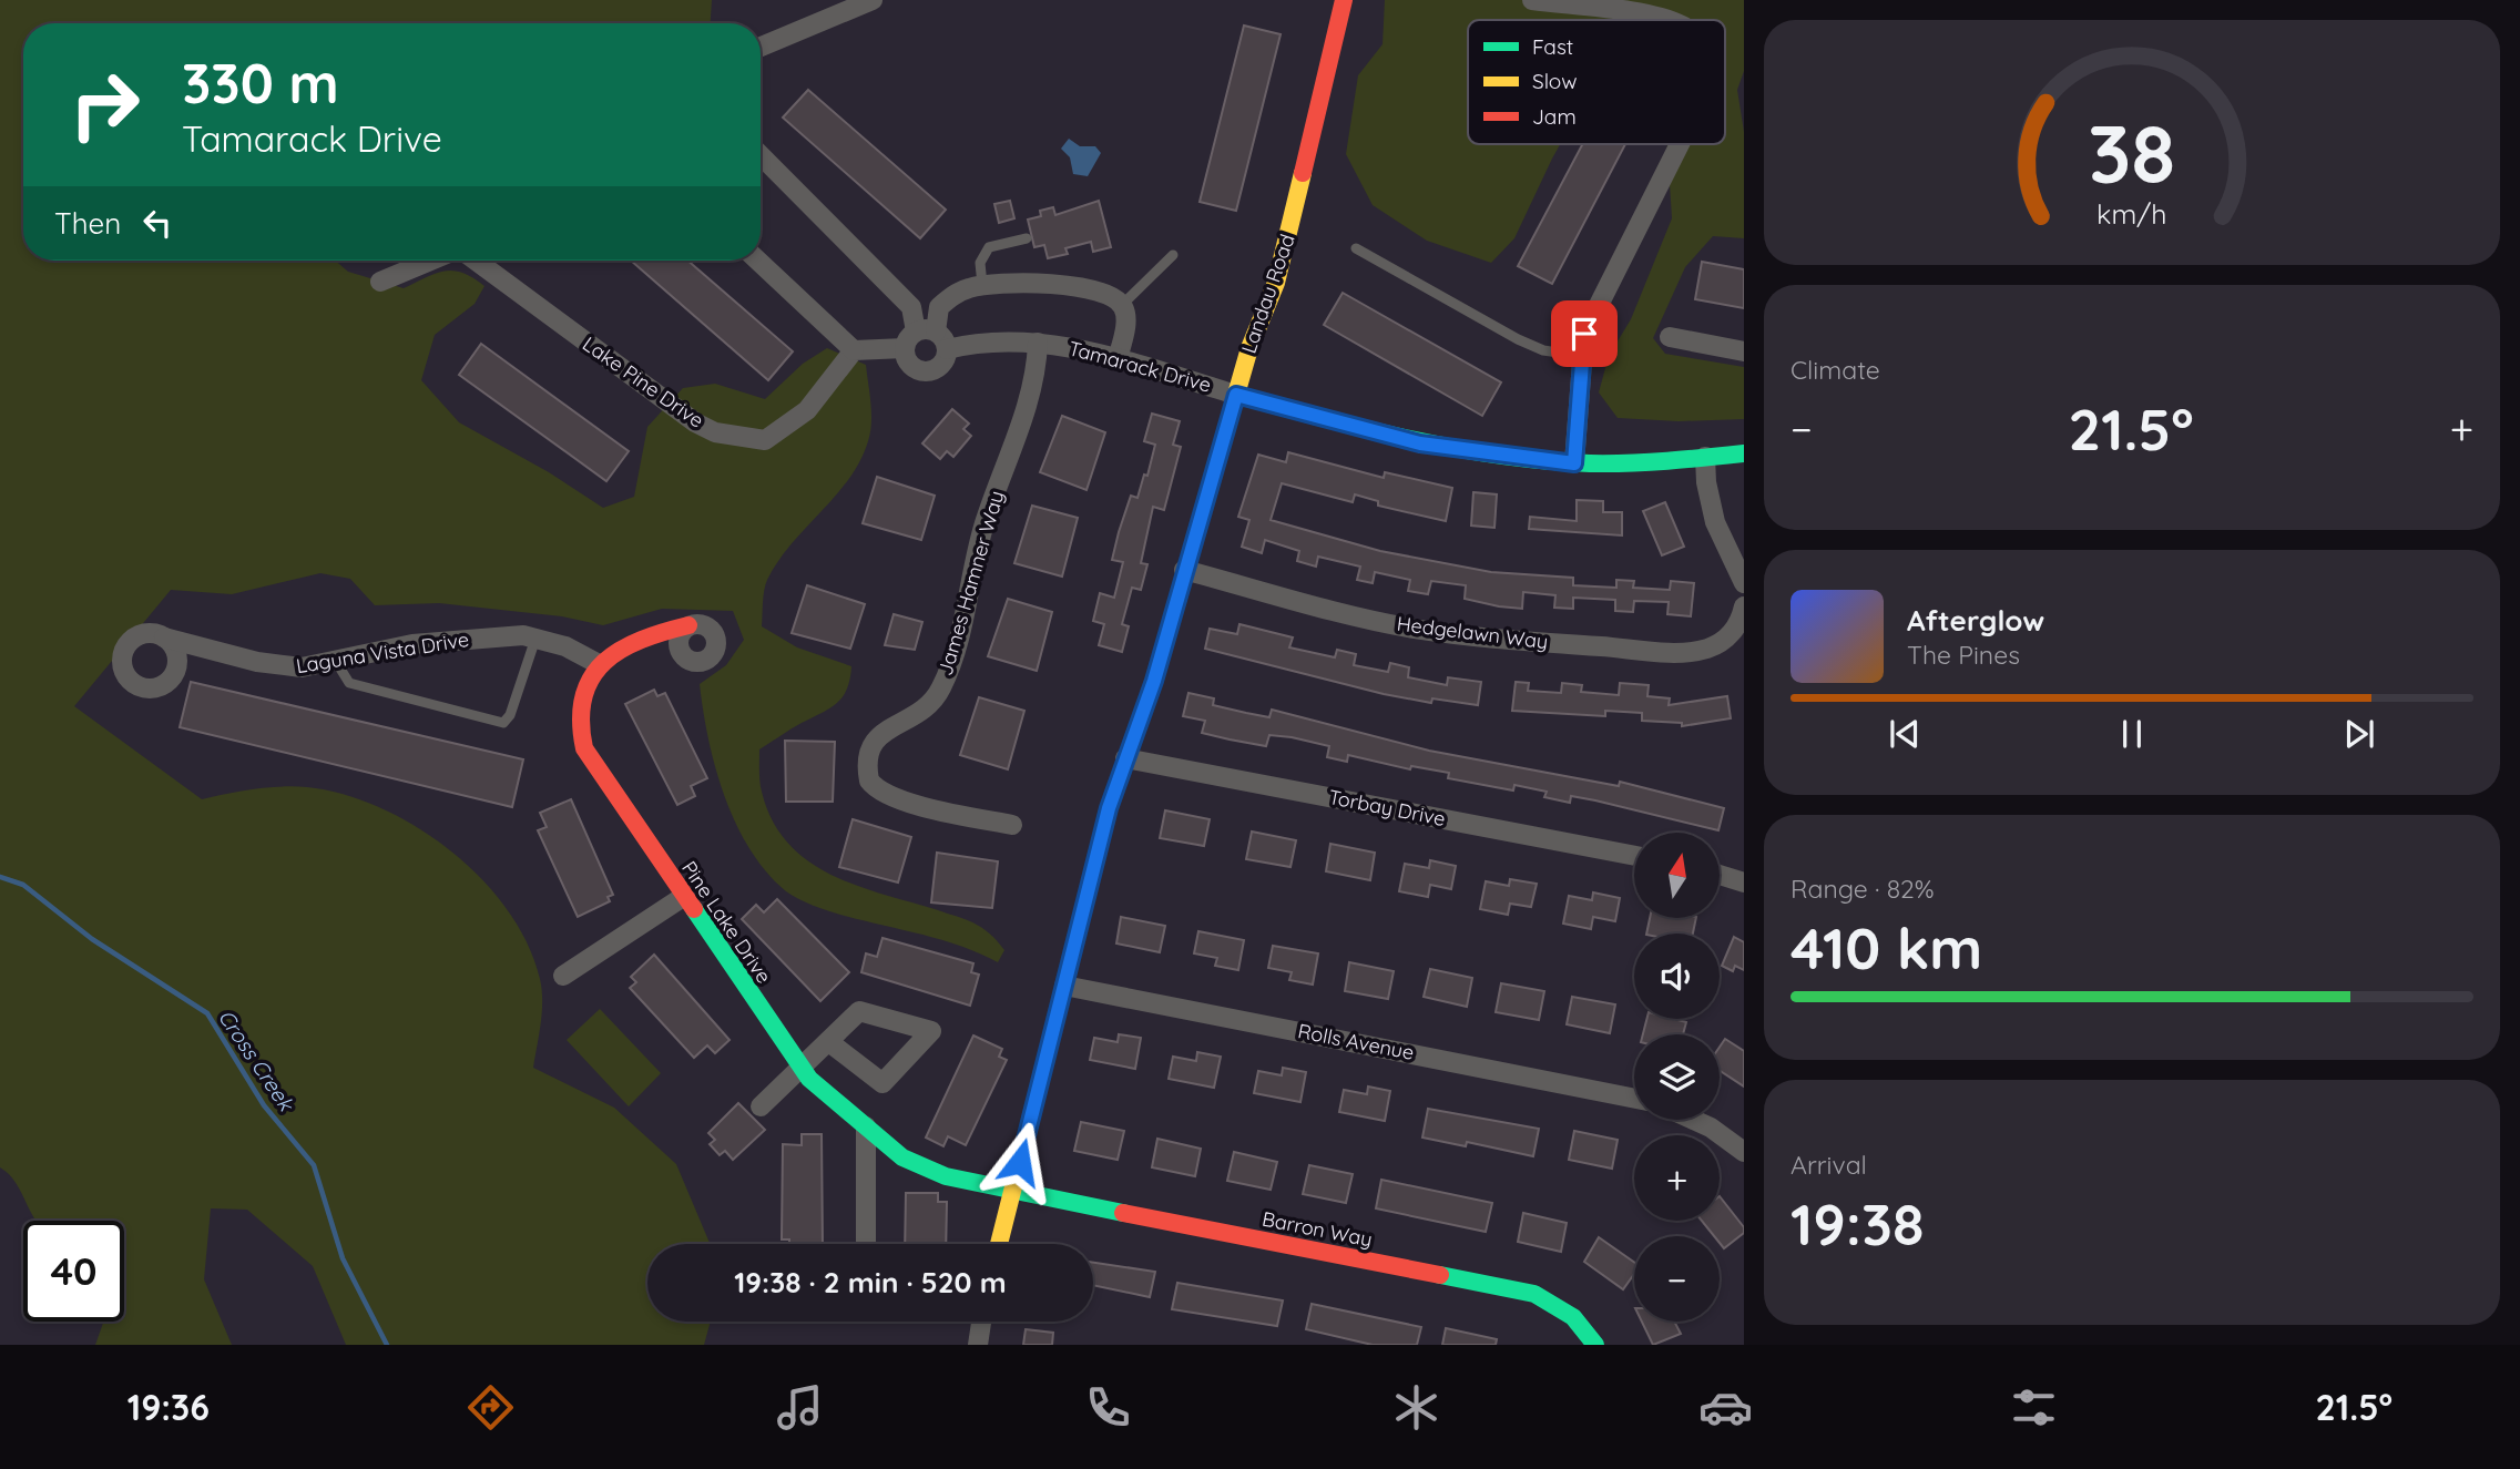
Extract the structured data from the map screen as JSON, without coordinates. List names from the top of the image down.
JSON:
{
  "streets": {
    "street": [
      "Landau Road",
      "Tamarack Drive",
      "Lake Pine Drive",
      "James Hamner Way",
      "Hedgelawn Way",
      "Laguna Vista Drive",
      "Torbay Drive",
      "Pine Lake Drive",
      "Rolls Avenue",
      "Barron Way"
    ]
  },
  "crossings": [
    ["Landau Road", "Tamarack Drive"],
    ["Landau Road", "Hedgelawn Way"],
    ["Landau Road", "Torbay Drive"],
    ["Landau Road", "Pine Lake Drive"],
    ["Landau Road", "Rolls Avenue"],
    ["Landau Road", "Barron Way"],
    ["Tamarack Drive", "James Hamner Way"],
    ["Laguna Vista Drive", "Pine Lake Drive"],
    ["Pine Lake Drive", "Barron Way"]
  ],
  "water": ["Cross Creek"],
  "legend": ["Fast", "Slow", "Jam"],
  "north": "top",
  "page": {
    "turn": ["330 m", "Tamarack Drive"],
    "then": "Then",
    "tile": [
      "Climate",
      ["Range · 82%", "410 km"],
      ["Arrival", "19:38"]
    ],
    "heat": ["−", "21.5°", "+"],
    "song": ["Afterglow", "The Pines"],
    "map_buttons": ["+", "−"],
    "limit": "40",
    "trip": "19:38 · 2 min · 520 m",
    "tabs": ["19:36", "21.5°"],
    "gauge": ["38", "km/h"]
  }
}
